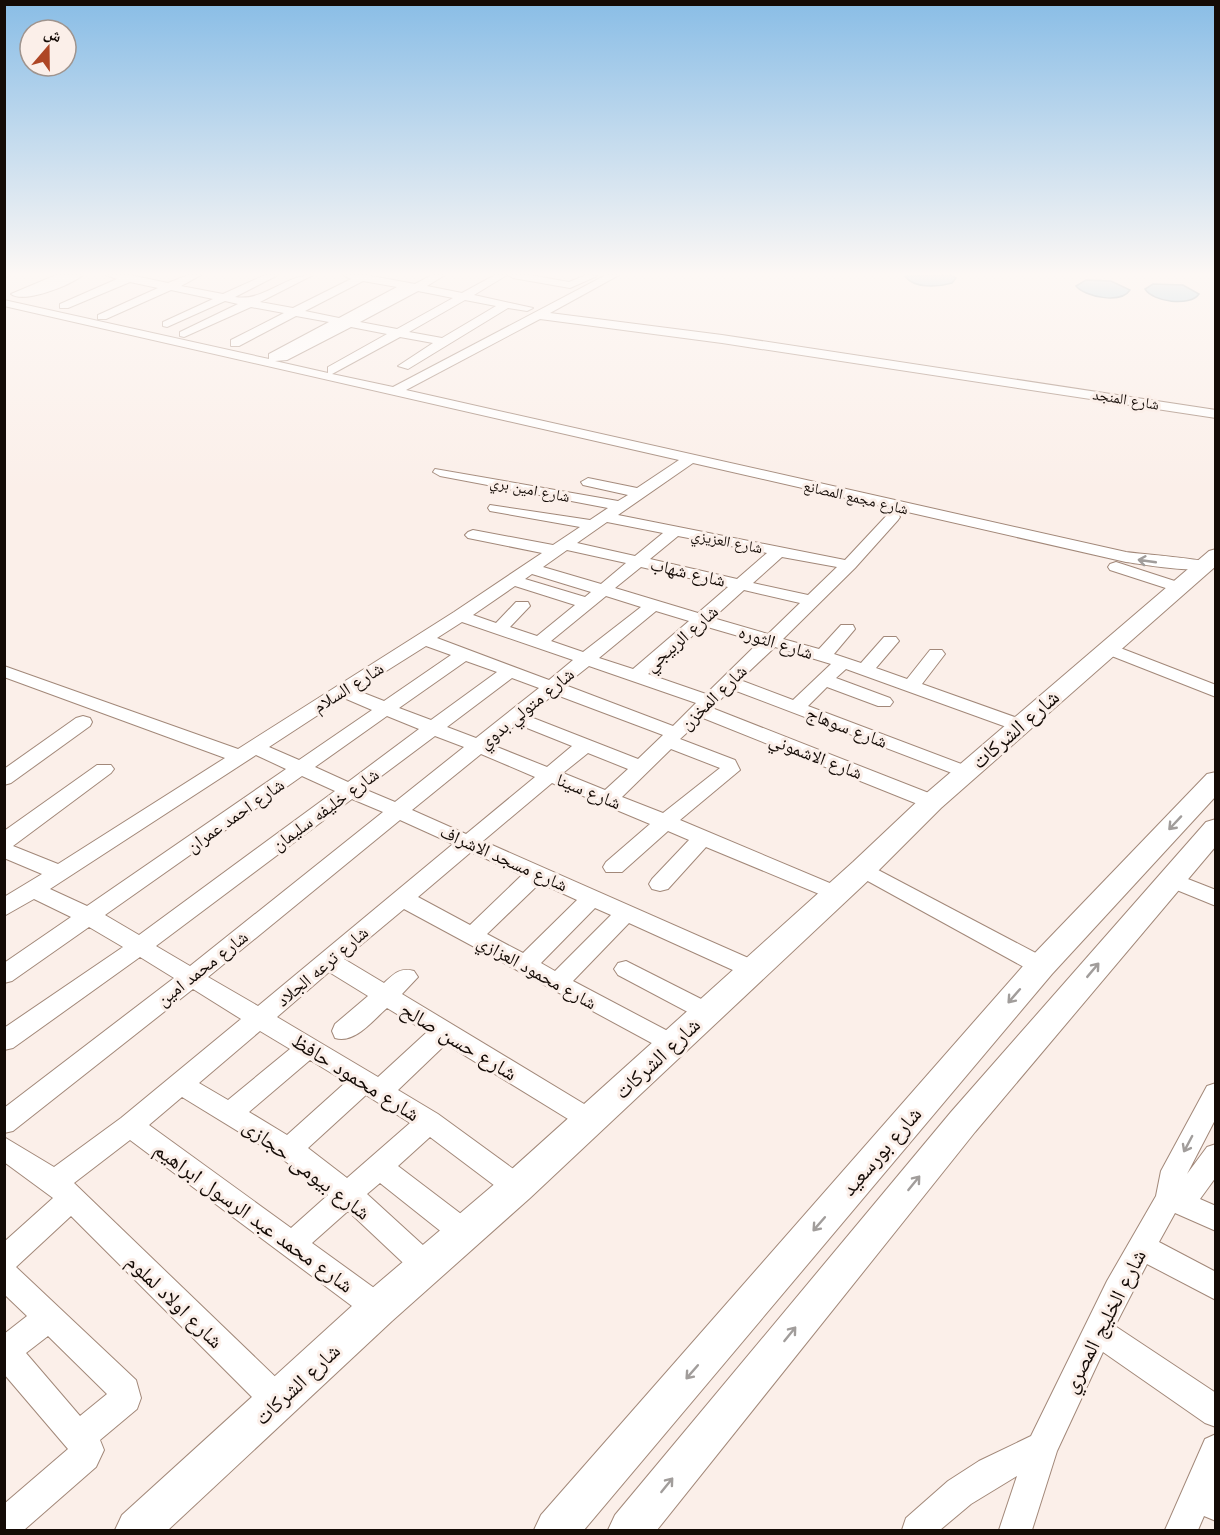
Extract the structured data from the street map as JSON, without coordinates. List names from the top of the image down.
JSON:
{
  "streets": {
    "main road": ["شارع الشركات", "شارع بورسعيد"],
    "street": [
      "شارع المنجد",
      "شارع امين بري",
      "شارع مجمع المصانع",
      "شارع العزيزي",
      "شارع شهاب",
      "شارع الربيجي",
      "شارع الثوره",
      "شارع السلام",
      "شارع المخزن",
      "شارع متولي بدوي",
      "شارع سوهاج",
      "شارع الاشموني",
      "شارع سينا",
      "شارع خليفه سليمان",
      "شارع احمد عمران",
      "شارع مسجد الاشراف",
      "شارع ترعه الجلاد",
      "شارع محمد امين",
      "شارع محمود العزازي",
      "شارع حسن صالح",
      "شارع محمود حافظ",
      "شارع بيومى حجازى",
      "شارع محمد عبد الرسول ابراهيم",
      "شارع اولاد لملوم",
      "شارع الخليج المصري"
    ]
  },
  "crossings": [
    ["شارع امين بري", "شارع السلام"],
    ["شارع مجمع المصانع", "شارع السلام"],
    ["شارع مجمع المصانع", "شارع المخزن"],
    ["شارع مجمع المصانع", "شارع الشركات"],
    ["شارع العزيزي", "شارع الربيجي"],
    ["شارع العزيزي", "شارع السلام"],
    ["شارع العزيزي", "شارع المخزن"],
    ["شارع شهاب", "شارع الربيجي"],
    ["شارع شهاب", "شارع السلام"],
    ["شارع شهاب", "شارع المخزن"],
    ["شارع الربيجي", "شارع الثوره"],
    ["شارع الربيجي", "شارع الاشموني"],
    ["شارع الثوره", "شارع السلام"],
    ["شارع الثوره", "شارع المخزن"],
    ["شارع الثوره", "شارع متولي بدوي"],
    ["شارع الثوره", "شارع الشركات"],
    ["شارع السلام", "شارع الاشموني"],
    ["شارع السلام", "شارع سينا"],
    ["شارع السلام", "شارع مسجد الاشراف"],
    ["شارع السلام", "شارع محمود حافظ"],
    ["شارع المخزن", "شارع سوهاج"],
    ["شارع المخزن", "شارع الاشموني"],
    ["شارع المخزن", "شارع سينا"],
    ["شارع متولي بدوي", "شارع الاشموني"],
    ["شارع متولي بدوي", "شارع سينا"],
    ["شارع متولي بدوي", "شارع مسجد الاشراف"],
    ["شارع متولي بدوي", "شارع محمد امين"],
    ["شارع سوهاج", "شارع الشركات"],
    ["شارع الشركات", "شارع الاشموني"],
    ["شارع الشركات", "شارع سينا"],
    ["شارع الشركات", "شارع مسجد الاشراف"],
    ["شارع الشركات", "شارع محمود العزازي"],
    ["شارع الشركات", "شارع حسن صالح"],
    ["شارع الشركات", "شارع محمود حافظ"],
    ["شارع الشركات", "شارع بيومى حجازى"],
    ["شارع الشركات", "شارع محمد عبد الرسول ابراهيم"],
    ["شارع الشركات", "شارع اولاد لملوم"],
    ["شارع سينا", "شارع خليفه سليمان"],
    ["شارع سينا", "شارع احمد عمران"],
    ["شارع سينا", "شارع ترعه الجلاد"],
    ["شارع خليفه سليمان", "شارع مسجد الاشراف"],
    ["شارع خليفه سليمان", "شارع محمود حافظ"],
    ["شارع احمد عمران", "شارع مسجد الاشراف"],
    ["شارع احمد عمران", "شارع محمود حافظ"],
    ["شارع مسجد الاشراف", "شارع ترعه الجلاد"],
    ["شارع مسجد الاشراف", "شارع محمد امين"],
    ["شارع ترعه الجلاد", "شارع محمود العزازي"],
    ["شارع ترعه الجلاد", "شارع حسن صالح"],
    ["شارع ترعه الجلاد", "شارع محمود حافظ"],
    ["شارع ترعه الجلاد", "شارع بيومى حجازى"],
    ["شارع ترعه الجلاد", "شارع محمد عبد الرسول ابراهيم"],
    ["شارع ترعه الجلاد", "شارع اولاد لملوم"],
    ["شارع محمد امين", "شارع محمود حافظ"]
  ],
  "north": "top"
}
